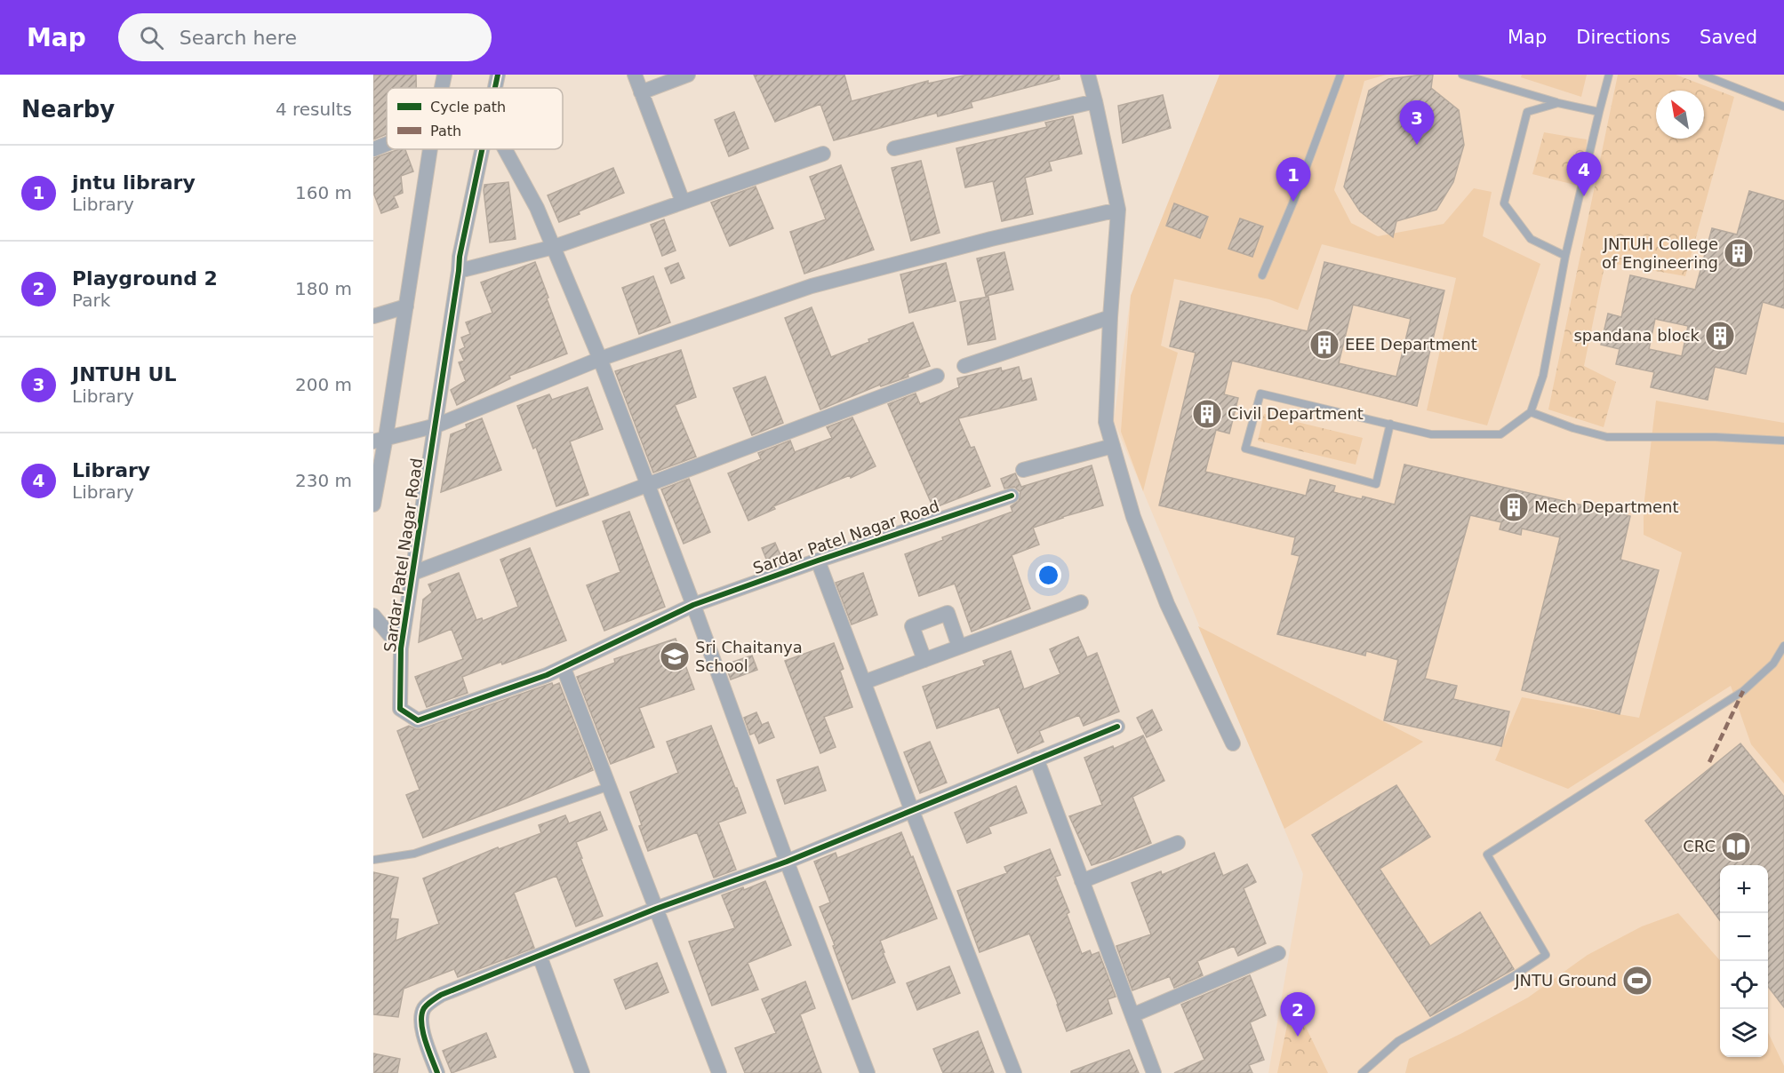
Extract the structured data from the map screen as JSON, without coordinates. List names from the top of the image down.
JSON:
{
  "streets": {
    "street": ["Sardar Patel Nagar Road"]
  },
  "places": {
    "building": [
      "JNTUH College of Engineering",
      "spandana block",
      "EEE Department",
      "Civil Department",
      "Mech Department"
    ],
    "school or university": ["Sri Chaitanya School"],
    "library": ["CRC"],
    "sports": ["JNTU Ground"]
  },
  "legend": ["Cycle path", "Path"],
  "north": "top left",
  "page": {
    "header": "Map",
    "search": "Search here",
    "nav": ["Map", "Directions", "Saved"],
    "heading": ["Nearby", "4 results"],
    "pins": [
      "3",
      "4",
      "1",
      "2"
    ],
    "list": [
      {
        "mark": "1",
        "name": "jntu library",
        "note": "Library",
        "value": "160 m"
      },
      {
        "mark": "2",
        "name": "Playground 2",
        "note": "Park",
        "value": "180 m"
      },
      {
        "mark": "3",
        "name": "JNTUH UL",
        "note": "Library",
        "value": "200 m"
      },
      {
        "mark": "4",
        "name": "Library",
        "note": "Library",
        "value": "230 m"
      }
    ],
    "map_buttons": ["+", "−"]
  }
}
